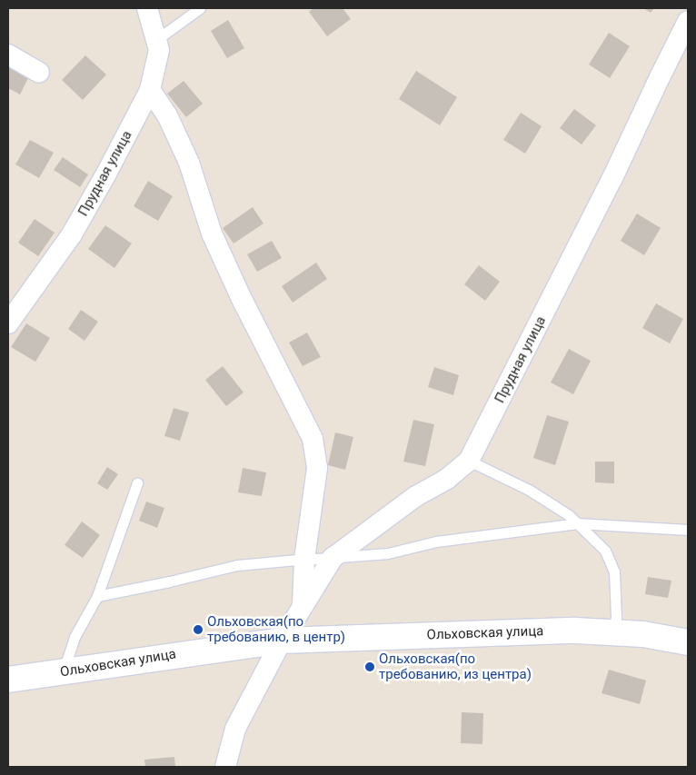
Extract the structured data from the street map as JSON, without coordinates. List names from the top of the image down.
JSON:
{
  "streets": {
    "street": ["Прудная улица", "Ольховская улица"]
  },
  "crossings": [
    ["Прудная улица", "Ольховская улица"]
  ],
  "places": ["Ольховская(по требованию, в центр)", "Ольховская(по требованию, из центра)"]
}
